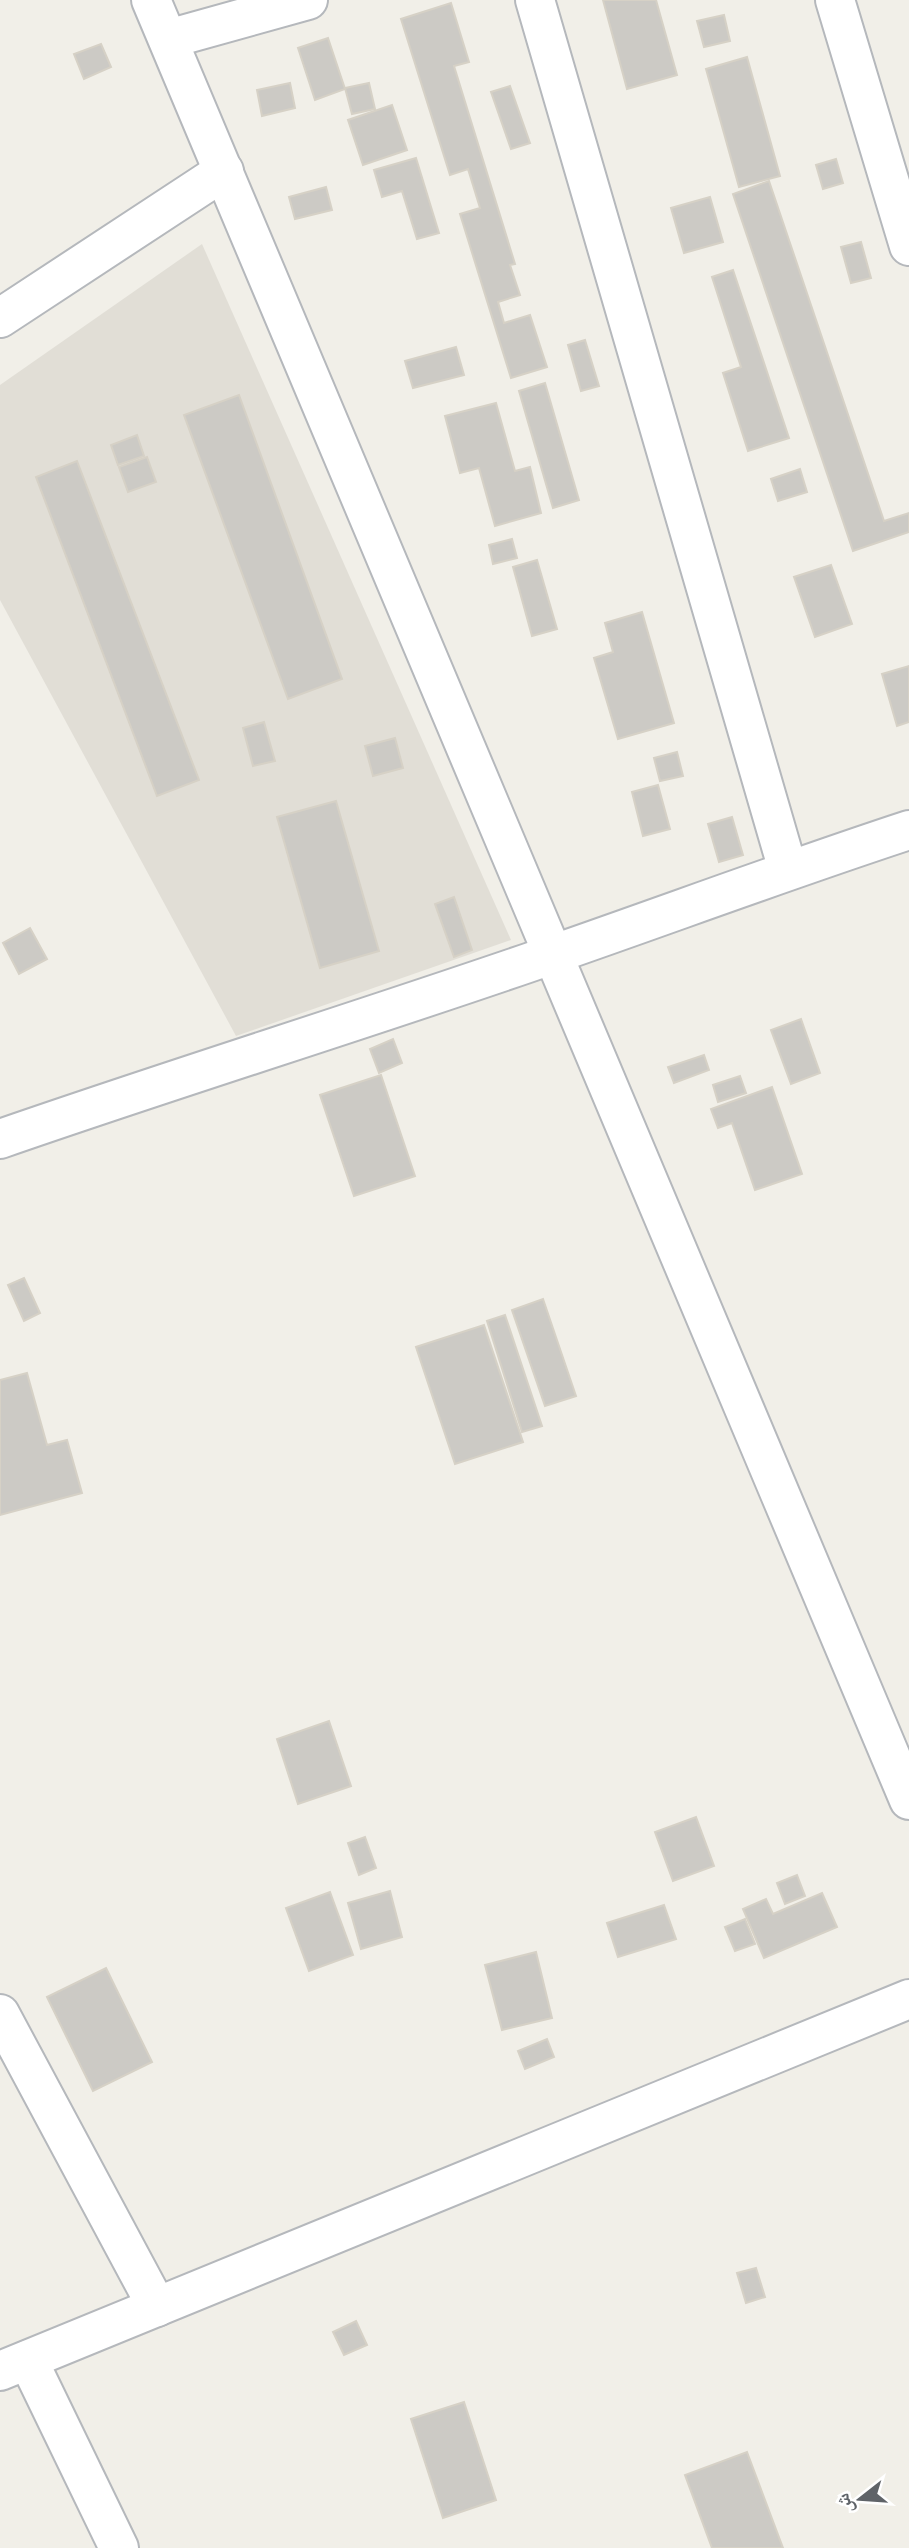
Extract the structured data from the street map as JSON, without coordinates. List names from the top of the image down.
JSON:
{
  "north": "left"
}
